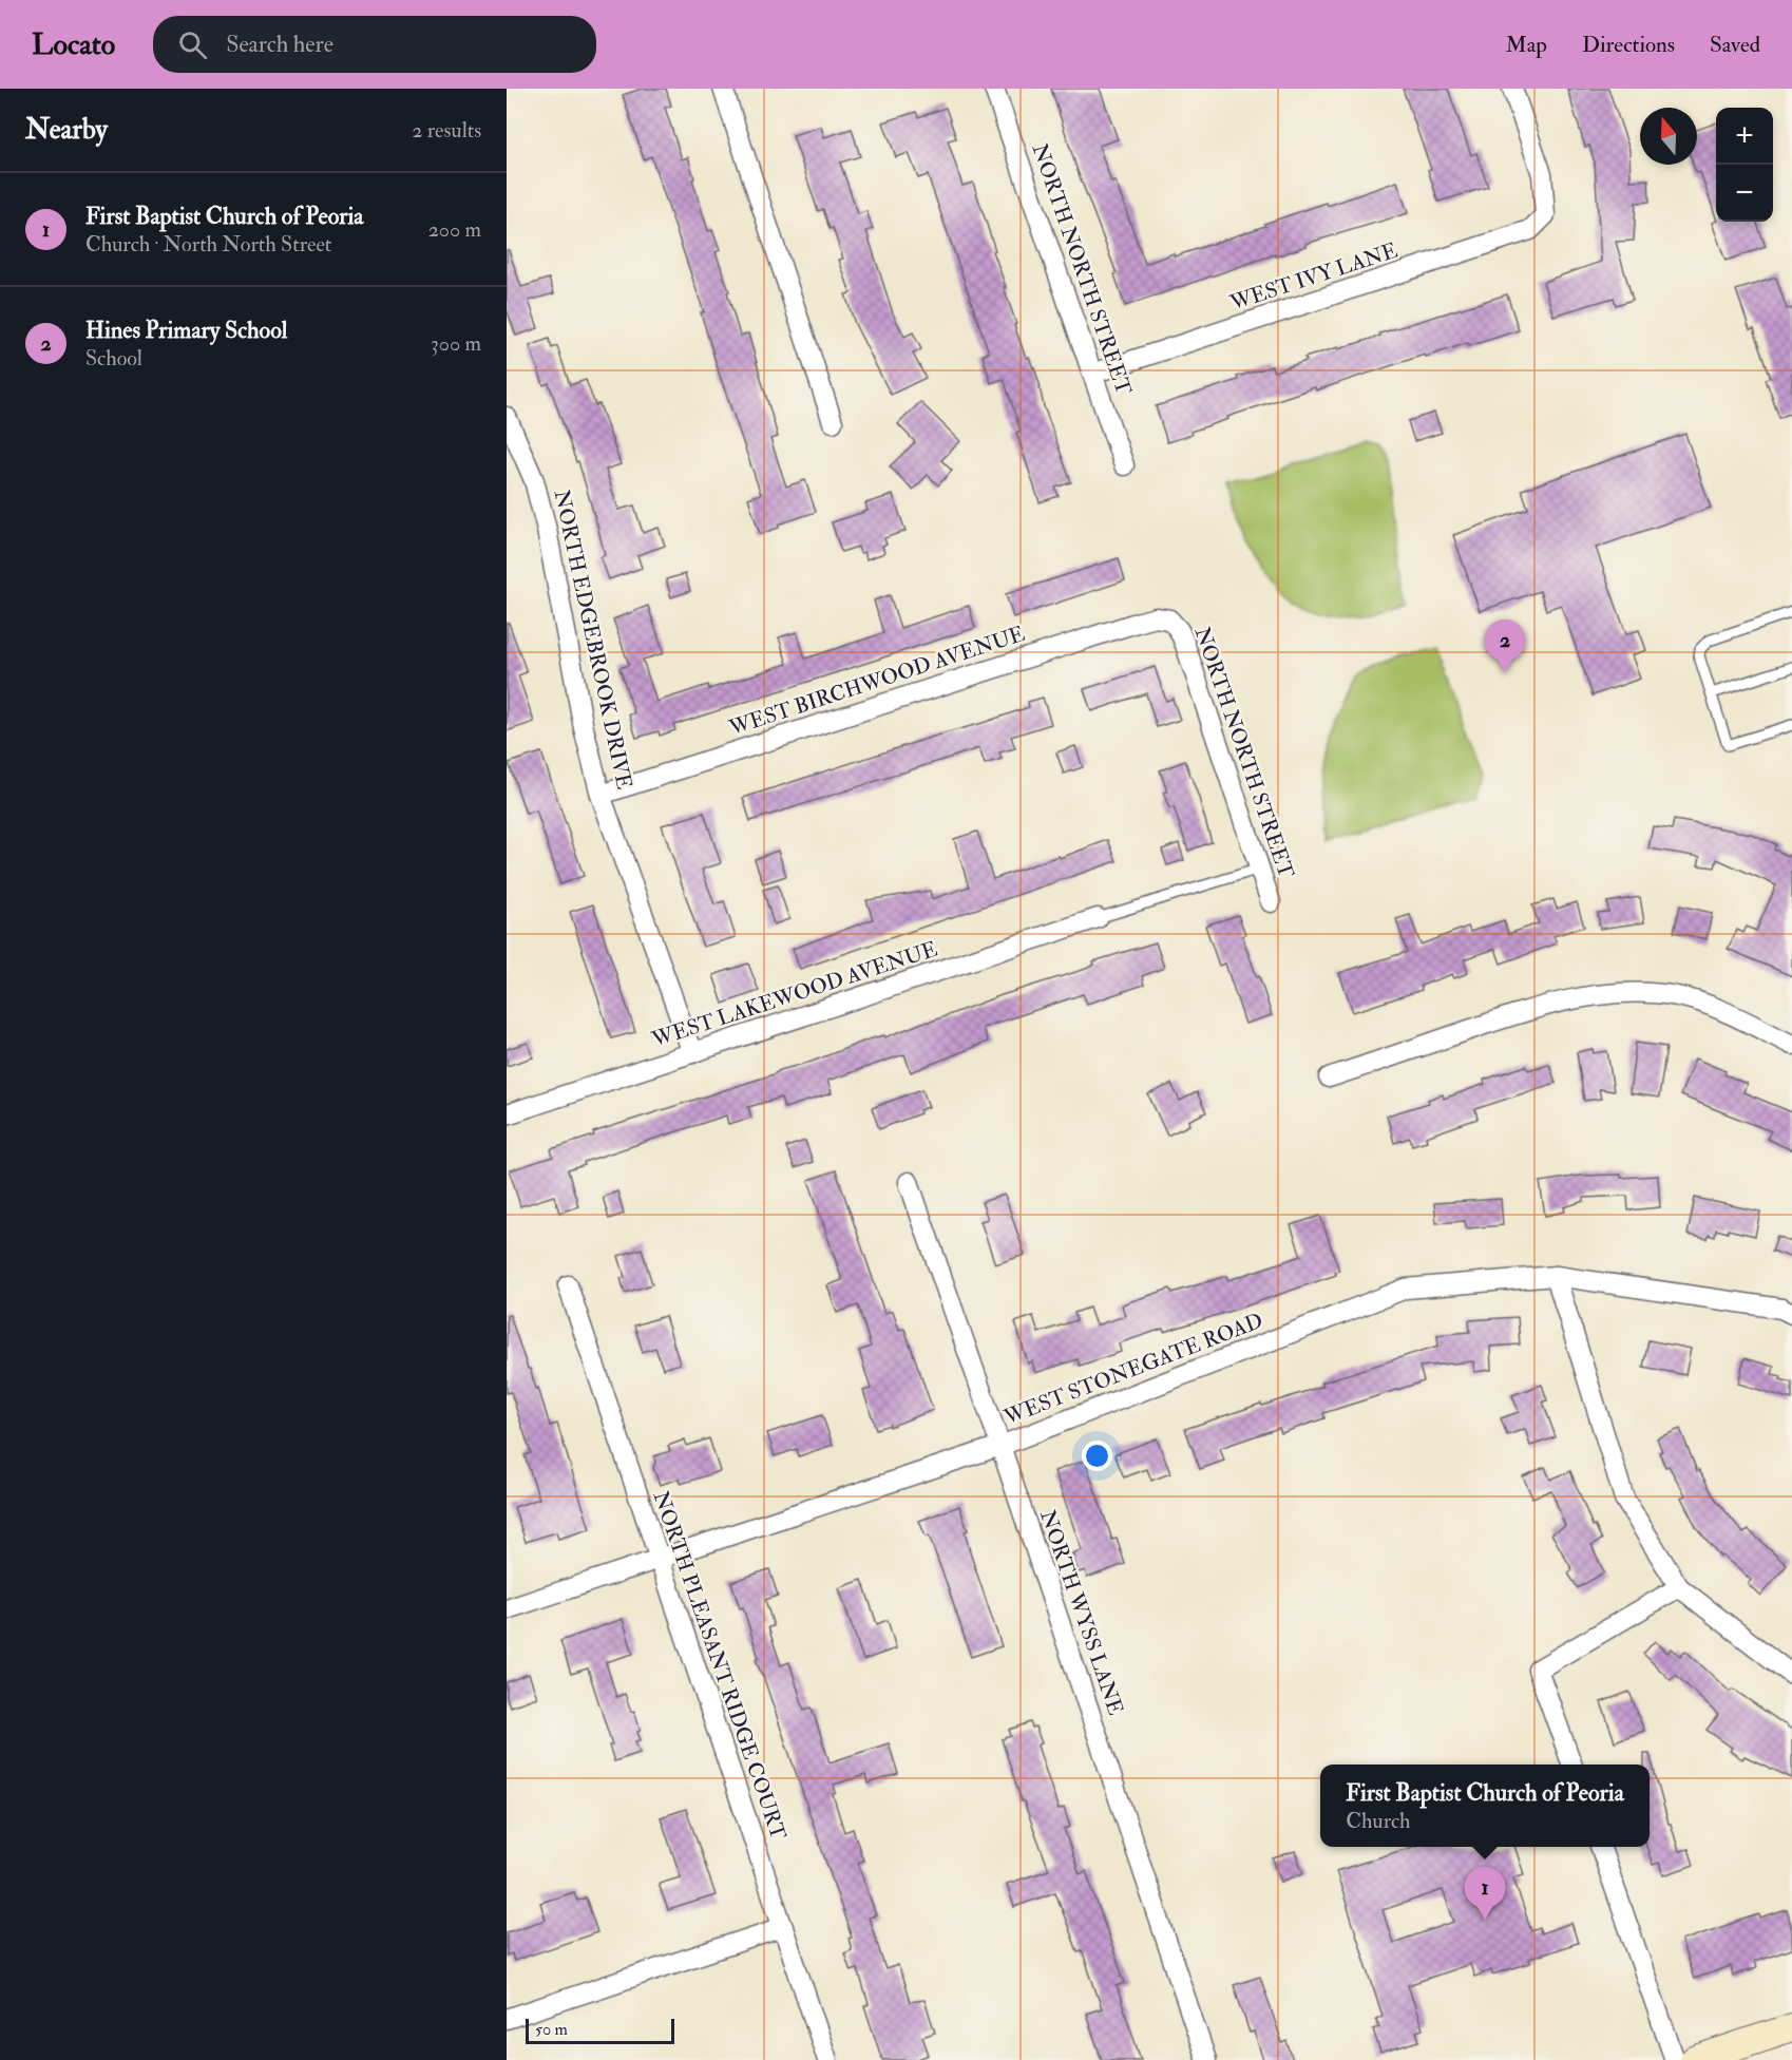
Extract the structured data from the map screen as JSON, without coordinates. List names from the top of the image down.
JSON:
{
  "streets": {
    "street": [
      "NORTH NORTH STREET",
      "WEST IVY LANE",
      "NORTH EDGEBROOK DRIVE",
      "WEST BIRCHWOOD AVENUE",
      "WEST LAKEWOOD AVENUE",
      "WEST STONEGATE ROAD",
      "NORTH WYSS LANE",
      "NORTH PLEASANT RIDGE COURT"
    ]
  },
  "crossings": [
    ["NORTH NORTH STREET", "WEST IVY LANE"],
    ["NORTH NORTH STREET", "WEST BIRCHWOOD AVENUE"],
    ["NORTH EDGEBROOK DRIVE", "WEST BIRCHWOOD AVENUE"],
    ["NORTH EDGEBROOK DRIVE", "WEST LAKEWOOD AVENUE"],
    ["WEST STONEGATE ROAD", "NORTH WYSS LANE"],
    ["WEST STONEGATE ROAD", "NORTH PLEASANT RIDGE COURT"]
  ],
  "scale_bar": "50 m",
  "north": "top",
  "page": {
    "header": "Locato",
    "search": "Search here",
    "nav": ["Map", "Directions", "Saved"],
    "heading": ["Nearby", "2 results"],
    "map_buttons": ["+", "−"],
    "list": [
      {
        "mark": "1",
        "name": "First Baptist Church of Peoria",
        "note": "Church · North North Street",
        "value": "200 m"
      },
      {
        "mark": "2",
        "name": "Hines Primary School",
        "note": "School",
        "value": "300 m"
      }
    ],
    "pins": ["2", "1"],
    "popup": ["First Baptist Church of Peoria", "Church"],
    "scale": "50 m"
  }
}
